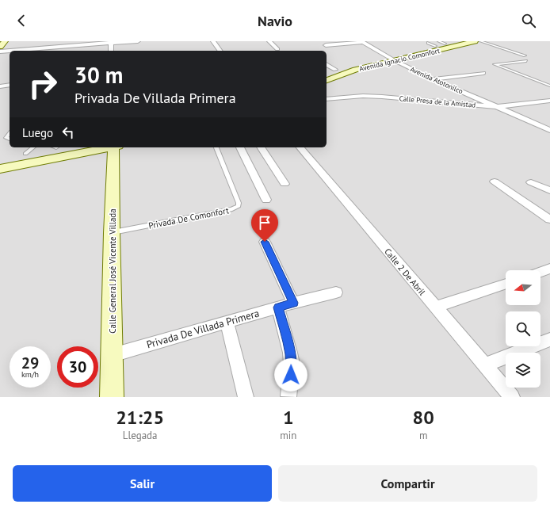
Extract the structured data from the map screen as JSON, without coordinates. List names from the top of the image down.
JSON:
{
  "streets": {
    "main road": ["Avenida Ignacio Comonfort", "Calle General José Vicente Villada"],
    "street": [
      "Avenida Atotonilco",
      "Calle Presa de la Amistad",
      "Calle 2 De Abril",
      "Privada De Villada Primera"
    ],
    "lane": ["Privada De Comonfort"]
  },
  "crossings": [
    ["Avenida Ignacio Comonfort", "Avenida Atotonilco"],
    ["Avenida Atotonilco", "Calle Presa de la Amistad"],
    ["Privada De Comonfort", "Calle General José Vicente Villada"],
    ["Calle General José Vicente Villada", "Privada De Villada Primera"]
  ],
  "north": "left",
  "page": {
    "header": "Navio",
    "turn": ["30 m", "Privada De Villada Primera"],
    "then": "Luego",
    "speed": "29 km/h",
    "limit": "30",
    "eta": [
      "21:25",
      "Llegada",
      "1",
      "min",
      "80",
      "m"
    ],
    "buttons": ["Salir", "Compartir"]
  }
}
